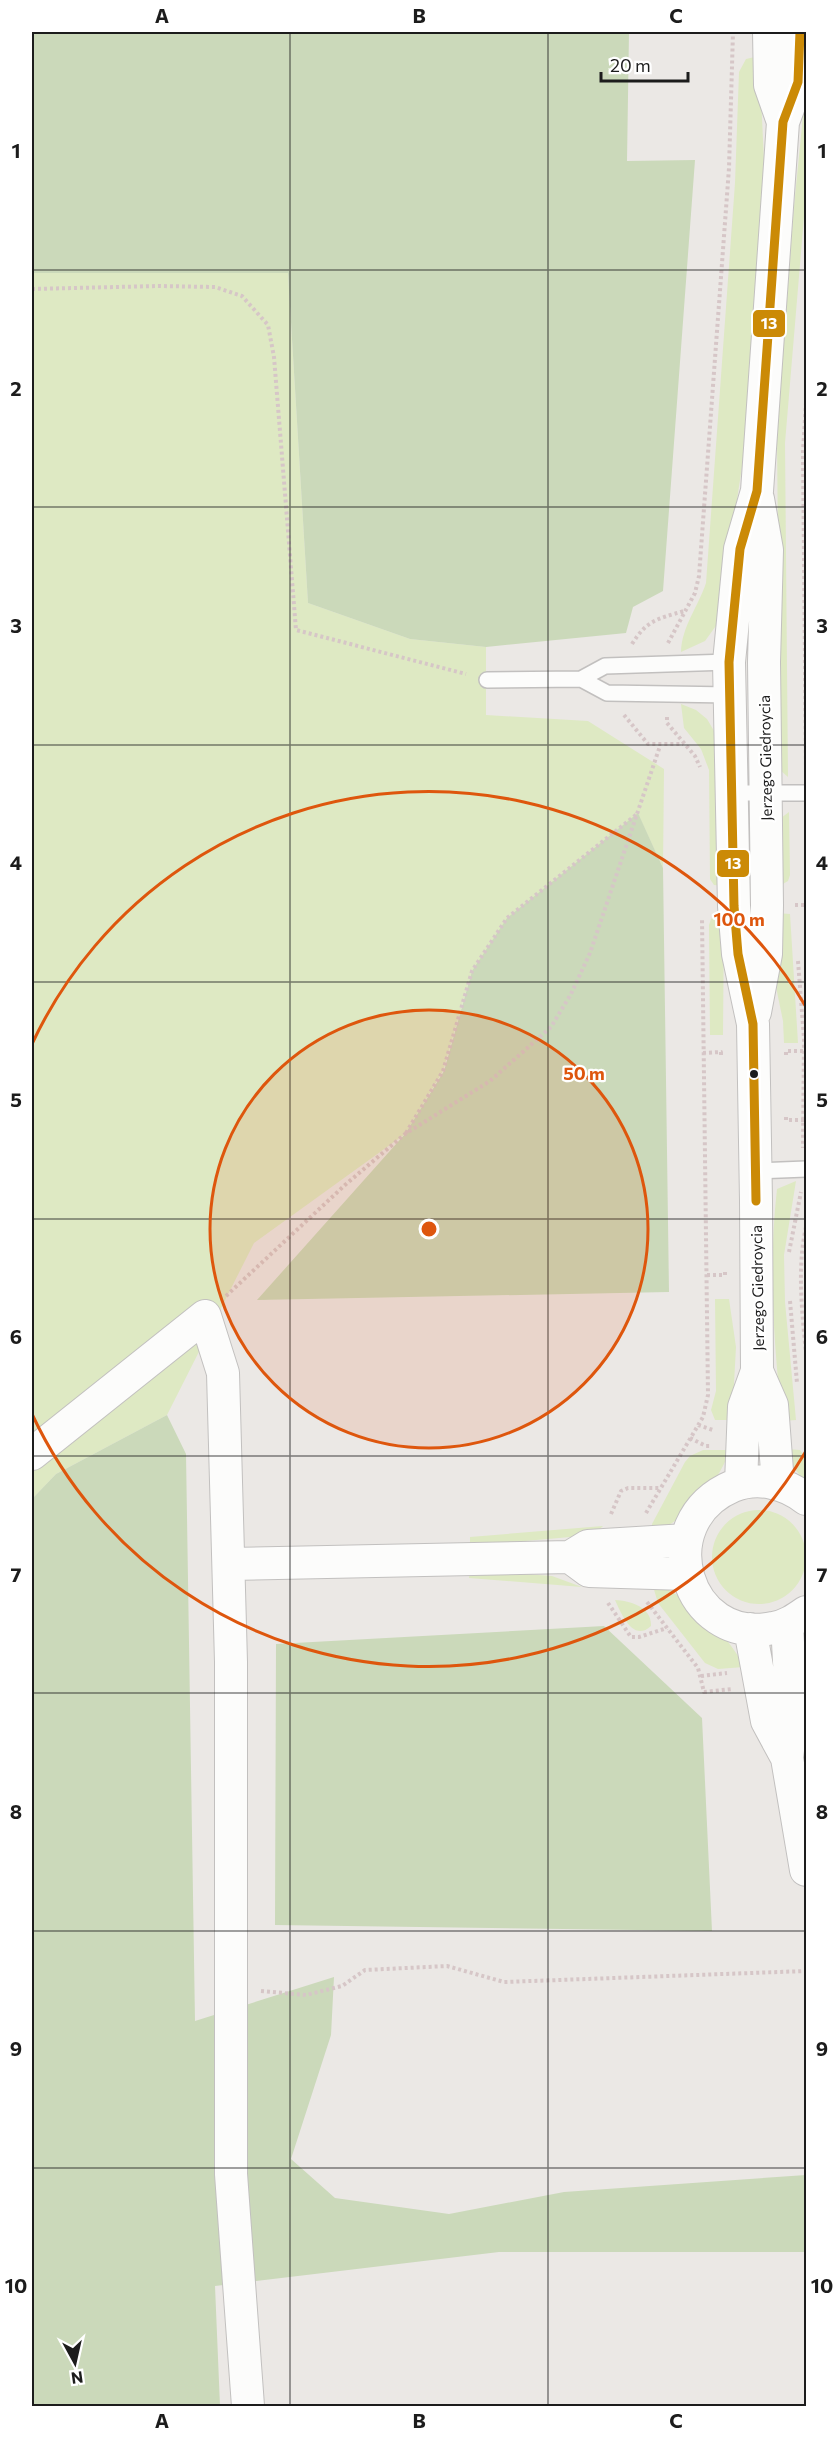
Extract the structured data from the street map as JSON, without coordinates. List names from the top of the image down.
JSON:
{
  "streets": {
    "street": ["Jerzego Giedroycia"]
  },
  "lines": ["transit line 13"],
  "scale_bar": "20 m",
  "north": "bottom",
  "grid": {
    "columns": ["A", "B", "C"],
    "rows": [
      "1",
      "2",
      "3",
      "4",
      "5",
      "6",
      "7",
      "8",
      "9",
      "10"
    ]
  },
  "rings": ["100 m", "50 m"]
}
